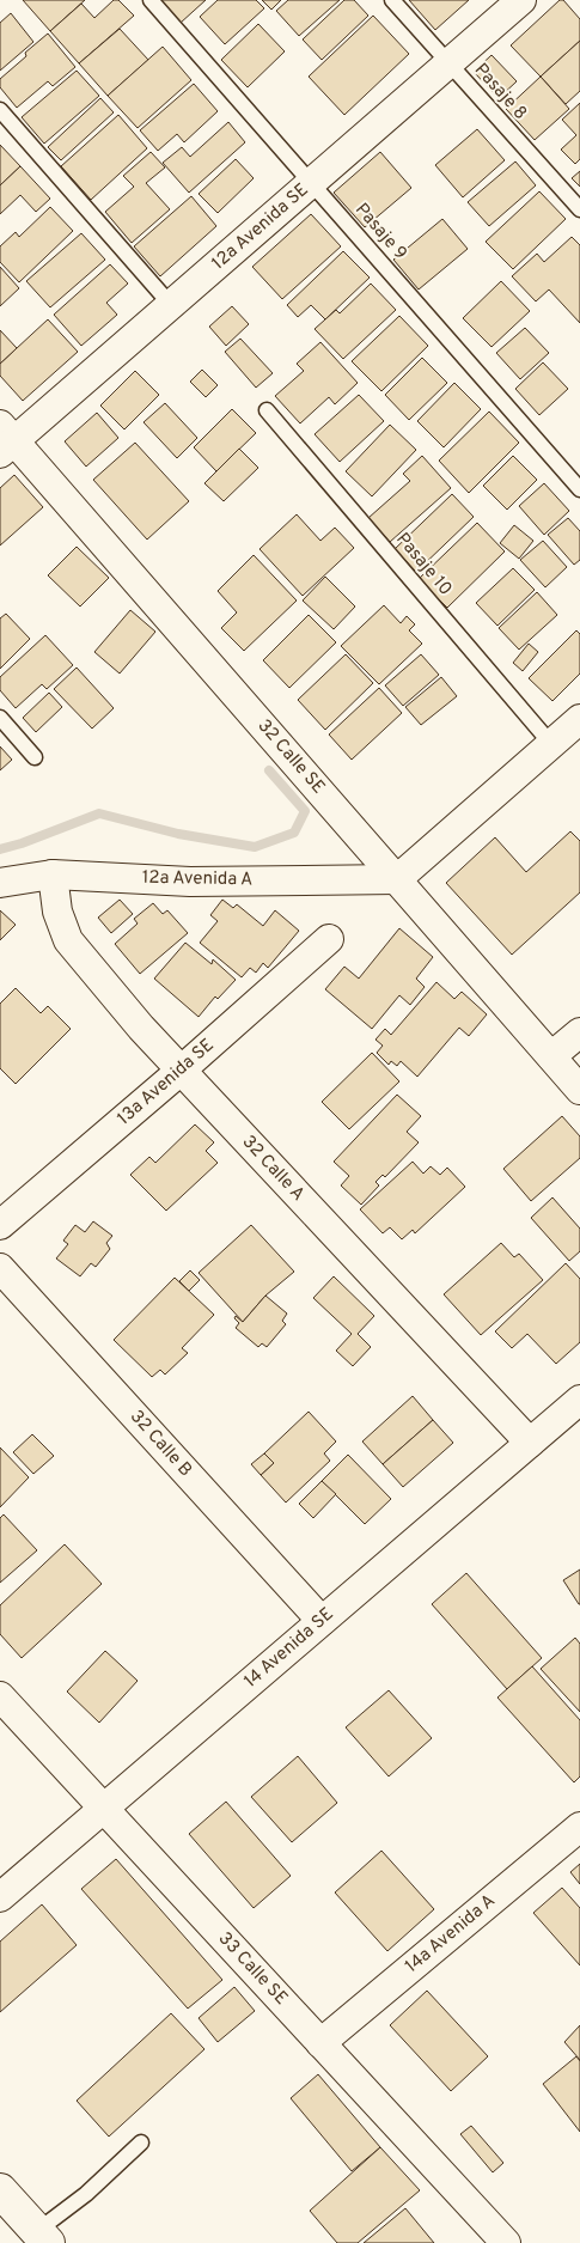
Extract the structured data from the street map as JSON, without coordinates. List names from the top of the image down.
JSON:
{
  "streets": {
    "street": [
      "12a Avenida SE",
      "32 Calle SE",
      "12a Avenida A",
      "13a Avenida SE",
      "32 Calle A",
      "32 Calle B",
      "14 Avenida SE",
      "14a Avenida A",
      "33 Calle SE"
    ],
    "lane": ["Pasaje 8", "Pasaje 9", "Pasaje 10"]
  },
  "crossings": [
    ["Pasaje 8", "12a Avenida SE"],
    ["12a Avenida SE", "Pasaje 9"],
    ["12a Avenida SE", "32 Calle SE"],
    ["32 Calle SE", "12a Avenida A"],
    ["12a Avenida A", "32 Calle A"],
    ["13a Avenida SE", "32 Calle A"],
    ["32 Calle A", "14 Avenida SE"],
    ["32 Calle B", "14 Avenida SE"],
    ["14 Avenida SE", "33 Calle SE"],
    ["14a Avenida A", "33 Calle SE"]
  ]
}
